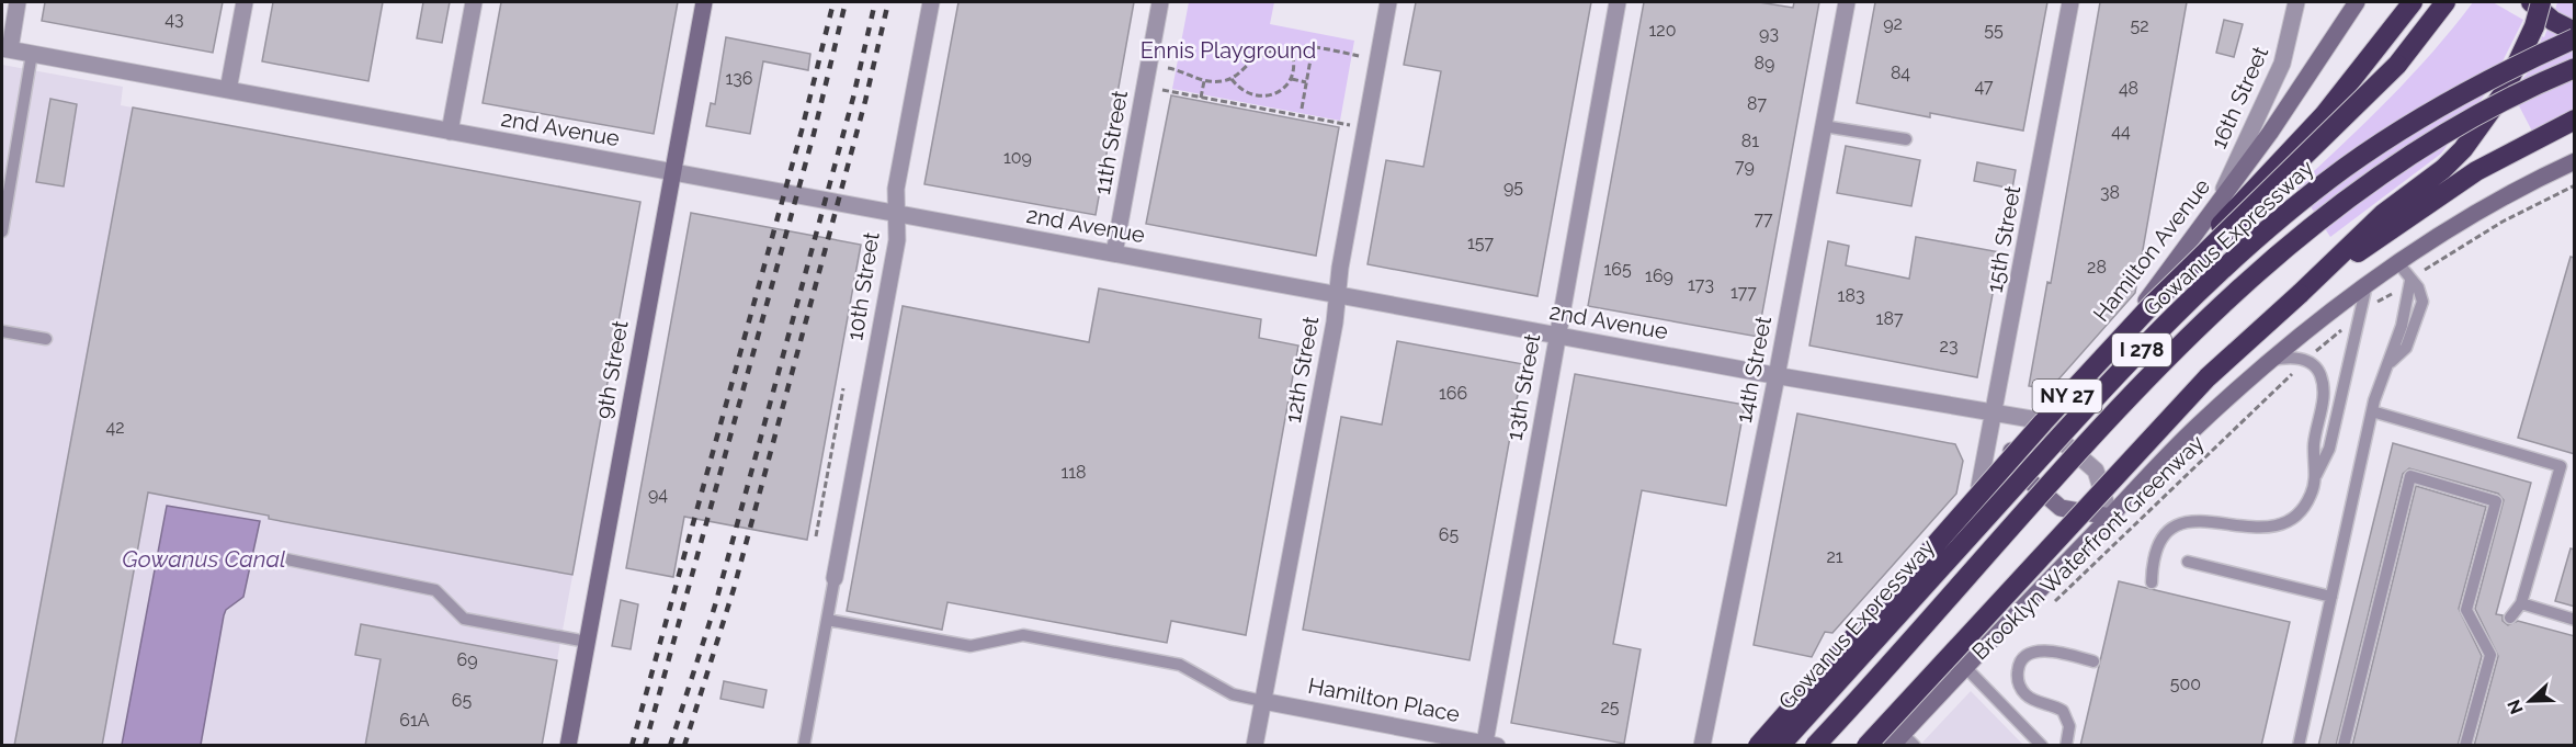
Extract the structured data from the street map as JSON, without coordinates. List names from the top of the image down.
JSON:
{
  "streets": {
    "highway": ["Gowanus Expressway", "I 278", "NY 27"],
    "main road": ["Hamilton Avenue", "9th Street"],
    "street": [
      "16th Street",
      "2nd Avenue",
      "11th Street",
      "15th Street",
      "10th Street",
      "12th Street",
      "14th Street",
      "13th Street",
      "Hamilton Place"
    ],
    "path": ["Brooklyn Waterfront Greenway"]
  },
  "crossings": [
    ["16th Street", "Hamilton Avenue"],
    ["2nd Avenue", "11th Street"],
    ["2nd Avenue", "15th Street"],
    ["2nd Avenue", "Hamilton Avenue"],
    ["2nd Avenue", "10th Street"],
    ["2nd Avenue", "9th Street"],
    ["2nd Avenue", "12th Street"],
    ["2nd Avenue", "14th Street"],
    ["2nd Avenue", "13th Street"],
    ["15th Street", "Hamilton Avenue"],
    ["12th Street", "Hamilton Place"],
    ["13th Street", "Hamilton Place"]
  ],
  "water": ["Gowanus Canal"],
  "parks": ["Ennis Playground"],
  "house_numbers": [
    "43",
    "92",
    "52",
    "120",
    "55",
    "93",
    "89",
    "84",
    "136",
    "47",
    "48",
    "87",
    "44",
    "81",
    "109",
    "79",
    "95",
    "38",
    "77",
    "157",
    "28",
    "165",
    "169",
    "173",
    "177",
    "183",
    "187",
    "23",
    "166",
    "42",
    "118",
    "94",
    "65",
    "21",
    "69",
    "500",
    "65",
    "25",
    "61A"
  ],
  "north": "left"
}
